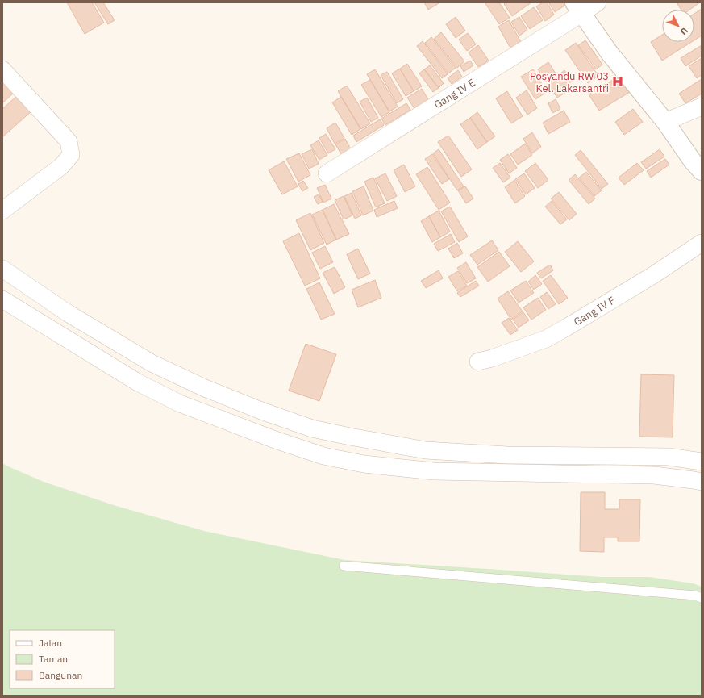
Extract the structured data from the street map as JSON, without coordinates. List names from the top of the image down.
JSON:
{
  "streets": {
    "street": ["Gang IV E", "Gang IV F"]
  },
  "places": {
    "hospital": ["Posyandu RW 03 Kel. Lakarsantri"]
  },
  "legend": ["Jalan", "Taman", "Bangunan"],
  "north": "bottom right"
}
